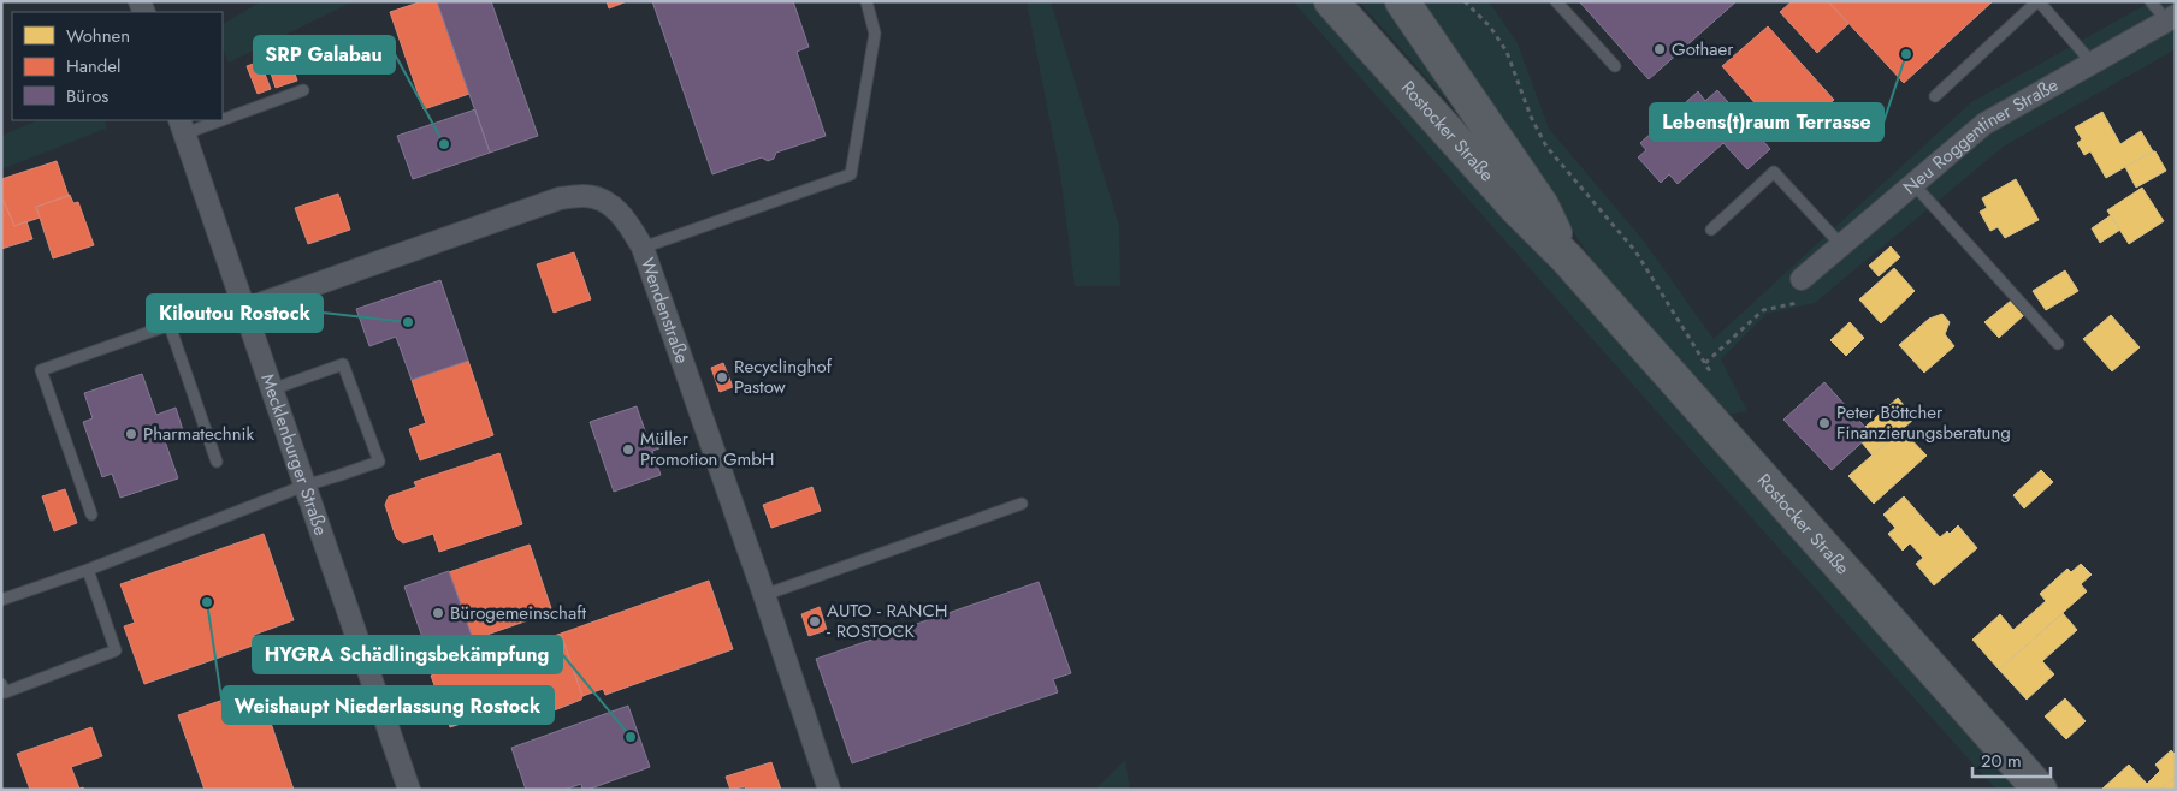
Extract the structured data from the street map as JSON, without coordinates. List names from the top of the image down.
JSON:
{
  "streets": {
    "main road": ["Rostocker Straße"],
    "street": ["Neu Roggentiner Straße", "Wendenstraße", "Mecklenburger Straße"]
  },
  "crossings": [
    ["Wendenstraße", "Mecklenburger Straße"]
  ],
  "places": [
    "Gothaer",
    "Lebens(t)raum Terrasse",
    "SRP Galabau",
    "Kiloutou Rostock",
    "Recyclinghof Pastow",
    "Peter Böttcher Finanzierungsberatung",
    "Pharmatechnik",
    "Müller Promotion GmbH",
    "Weishaupt Niederlassung Rostock",
    "Bürogemeinschaft",
    "AUTO - RANCH - ROSTOCK",
    "HYGRA Schädlingsbekämpfung"
  ],
  "legend": ["Wohnen", "Handel", "Büros"],
  "scale_bar": "20 m"
}
